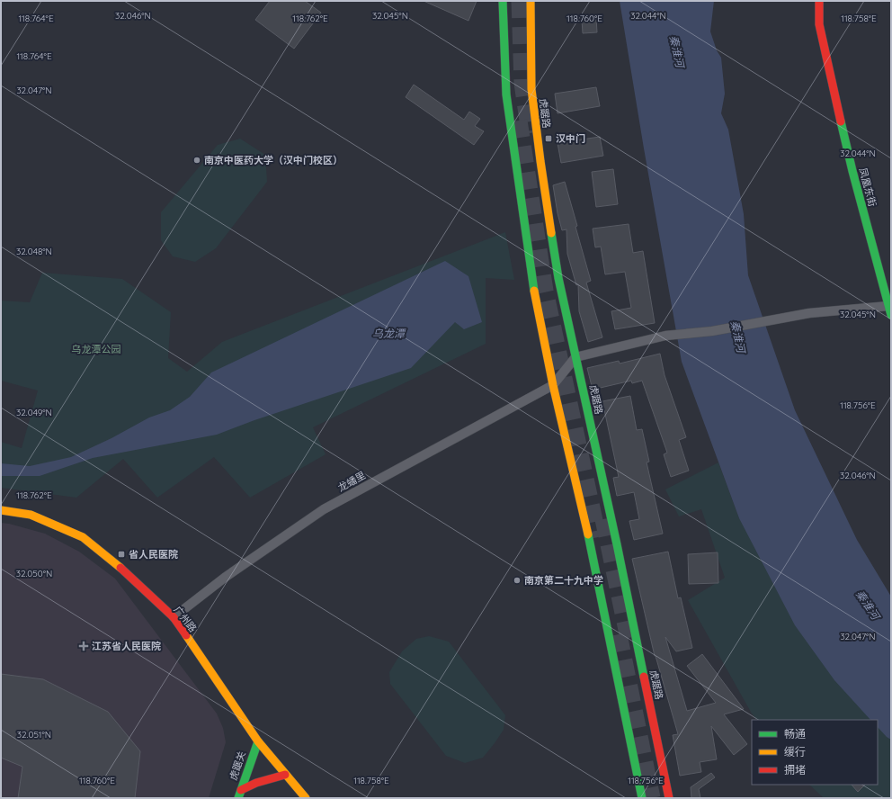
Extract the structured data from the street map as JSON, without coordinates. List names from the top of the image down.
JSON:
{
  "streets": {
    "main road": [
      "虎踞路",
      "凤凰东街",
      "广州路",
      "虎踞关"
    ],
    "street": ["龙蟠里"]
  },
  "crossings": [
    ["龙蟠里", "广州路"],
    ["广州路", "虎踞关"]
  ],
  "water": ["秦淮河", "乌龙潭"],
  "parks": ["乌龙潭公园"],
  "places": {
    "transit": ["汉中门", "省人民医院"],
    "other": ["南京中医药大学（汉中门校区）", "南京第二十九中学"],
    "health": ["江苏省人民医院"]
  },
  "legend": ["畅通", "缓行", "拥堵"],
  "coordinates": [
    "32.046°N",
    "32.045°N",
    "32.044°N",
    "118.764°E",
    "118.762°E",
    "118.760°E",
    "118.758°E",
    "32.047°N",
    "32.048°N",
    "118.756°E",
    "32.049°N",
    "32.050°N",
    "32.051°N"
  ]
}
